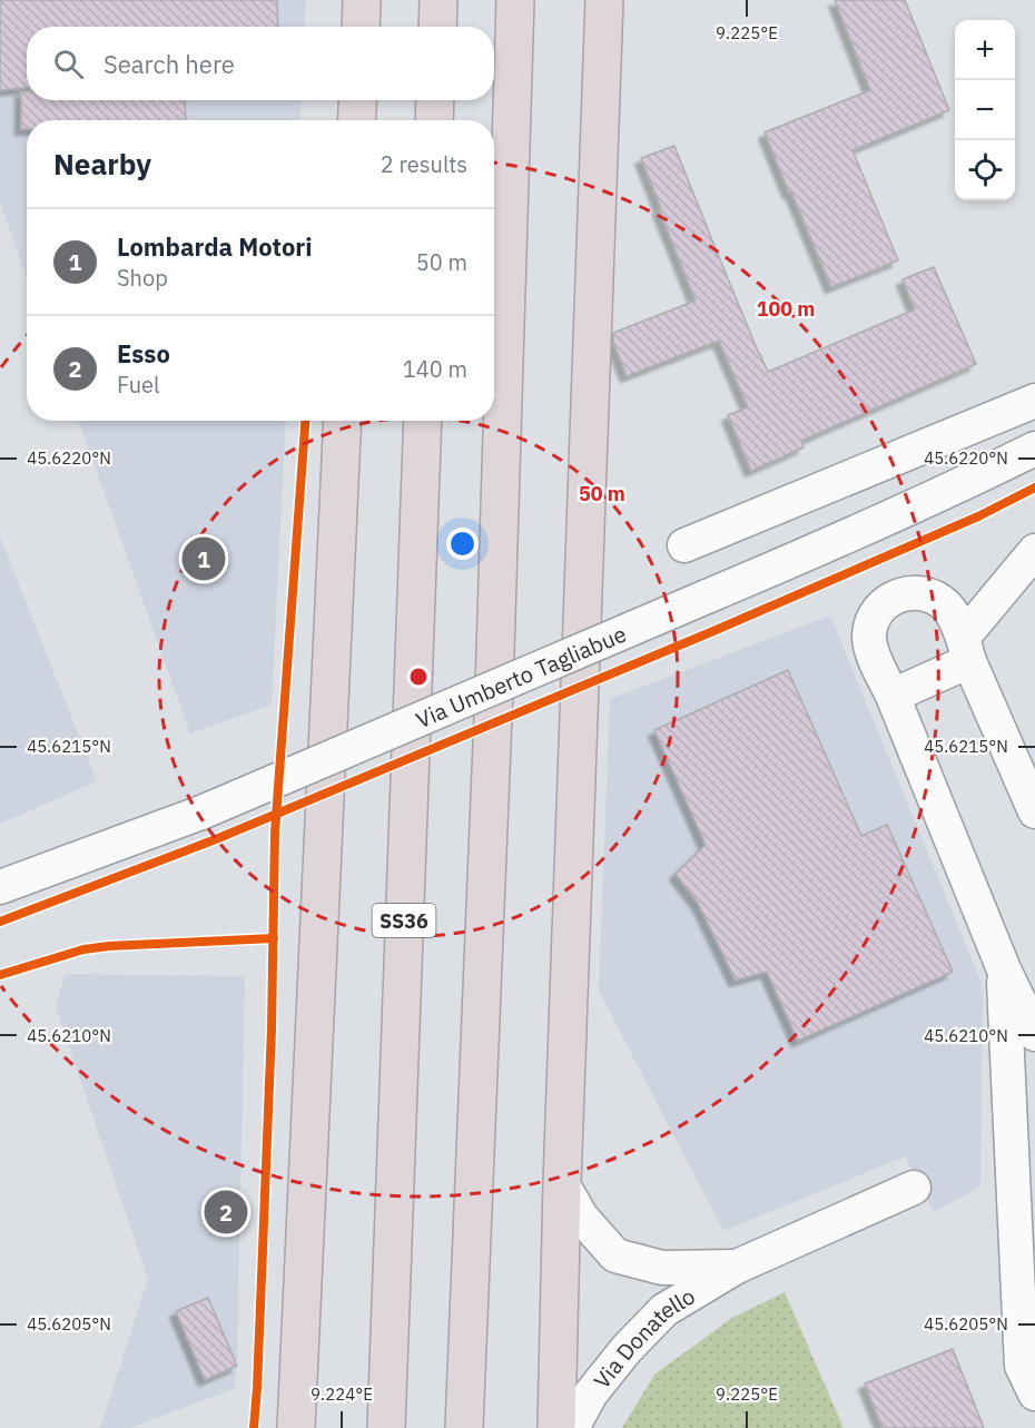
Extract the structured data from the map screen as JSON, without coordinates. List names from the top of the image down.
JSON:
{
  "streets": {
    "highway": ["SS36"],
    "street": ["Via Umberto Tagliabue", "Via Donatello"]
  },
  "page": {
    "map_buttons": ["+", "−"],
    "search": "Search here",
    "heading": ["Nearby", "2 results"],
    "list": [
      {
        "mark": "1",
        "name": "Lombarda Motori",
        "note": "Shop",
        "value": "50 m"
      },
      {
        "mark": "2",
        "name": "Esso",
        "note": "Fuel",
        "value": "140 m"
      }
    ],
    "pins": ["1", "2"]
  },
  "coordinates": [
    "9.225°E",
    "45.6220°N",
    "45.6215°N",
    "45.6210°N",
    "45.6205°N",
    "9.224°E"
  ],
  "rings": ["100 m", "50 m"]
}
